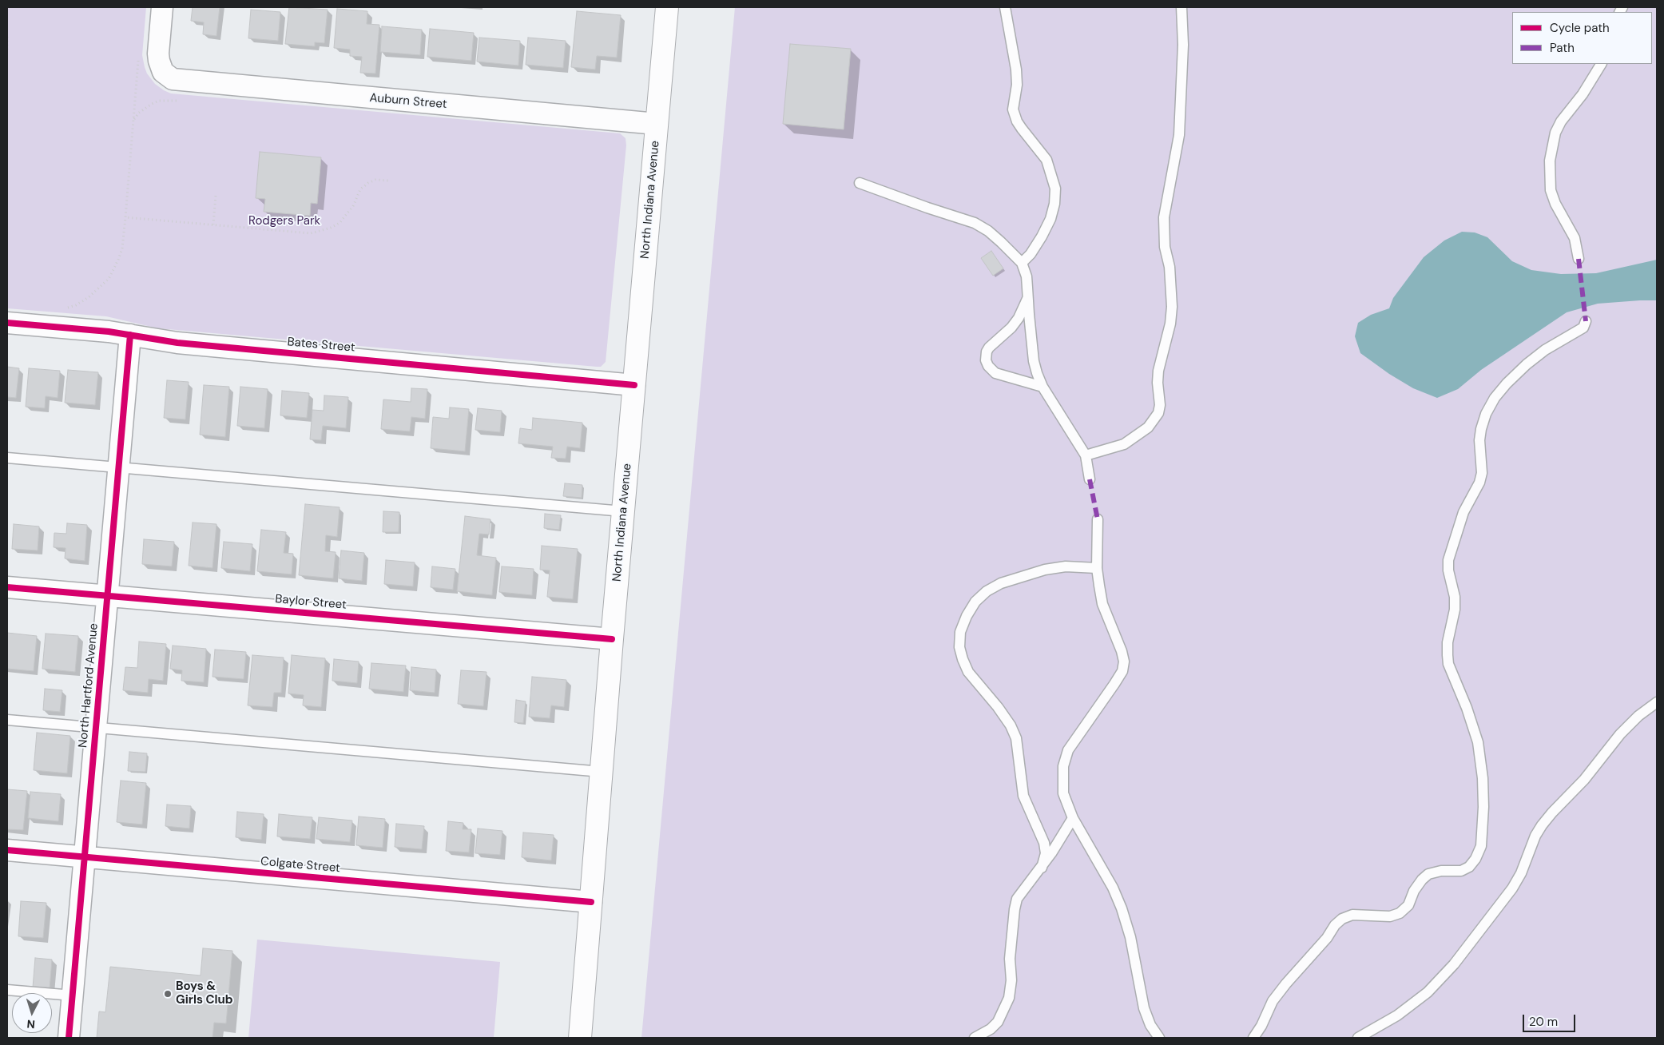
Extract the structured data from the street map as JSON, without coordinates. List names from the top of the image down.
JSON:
{
  "streets": {
    "main road": ["North Indiana Avenue"],
    "street": [
      "Auburn Street",
      "Bates Street",
      "Baylor Street",
      "North Hartford Avenue",
      "Colgate Street"
    ]
  },
  "crossings": [
    ["Auburn Street", "North Indiana Avenue"],
    ["North Indiana Avenue", "Bates Street"],
    ["North Indiana Avenue", "Baylor Street"],
    ["North Indiana Avenue", "Colgate Street"],
    ["Bates Street", "North Hartford Avenue"],
    ["Baylor Street", "North Hartford Avenue"],
    ["North Hartford Avenue", "Colgate Street"]
  ],
  "parks": ["Rodgers Park"],
  "places": ["Boys & Girls Club"],
  "legend": ["Cycle path", "Path"],
  "scale_bar": "20 m",
  "north": "bottom"
}
